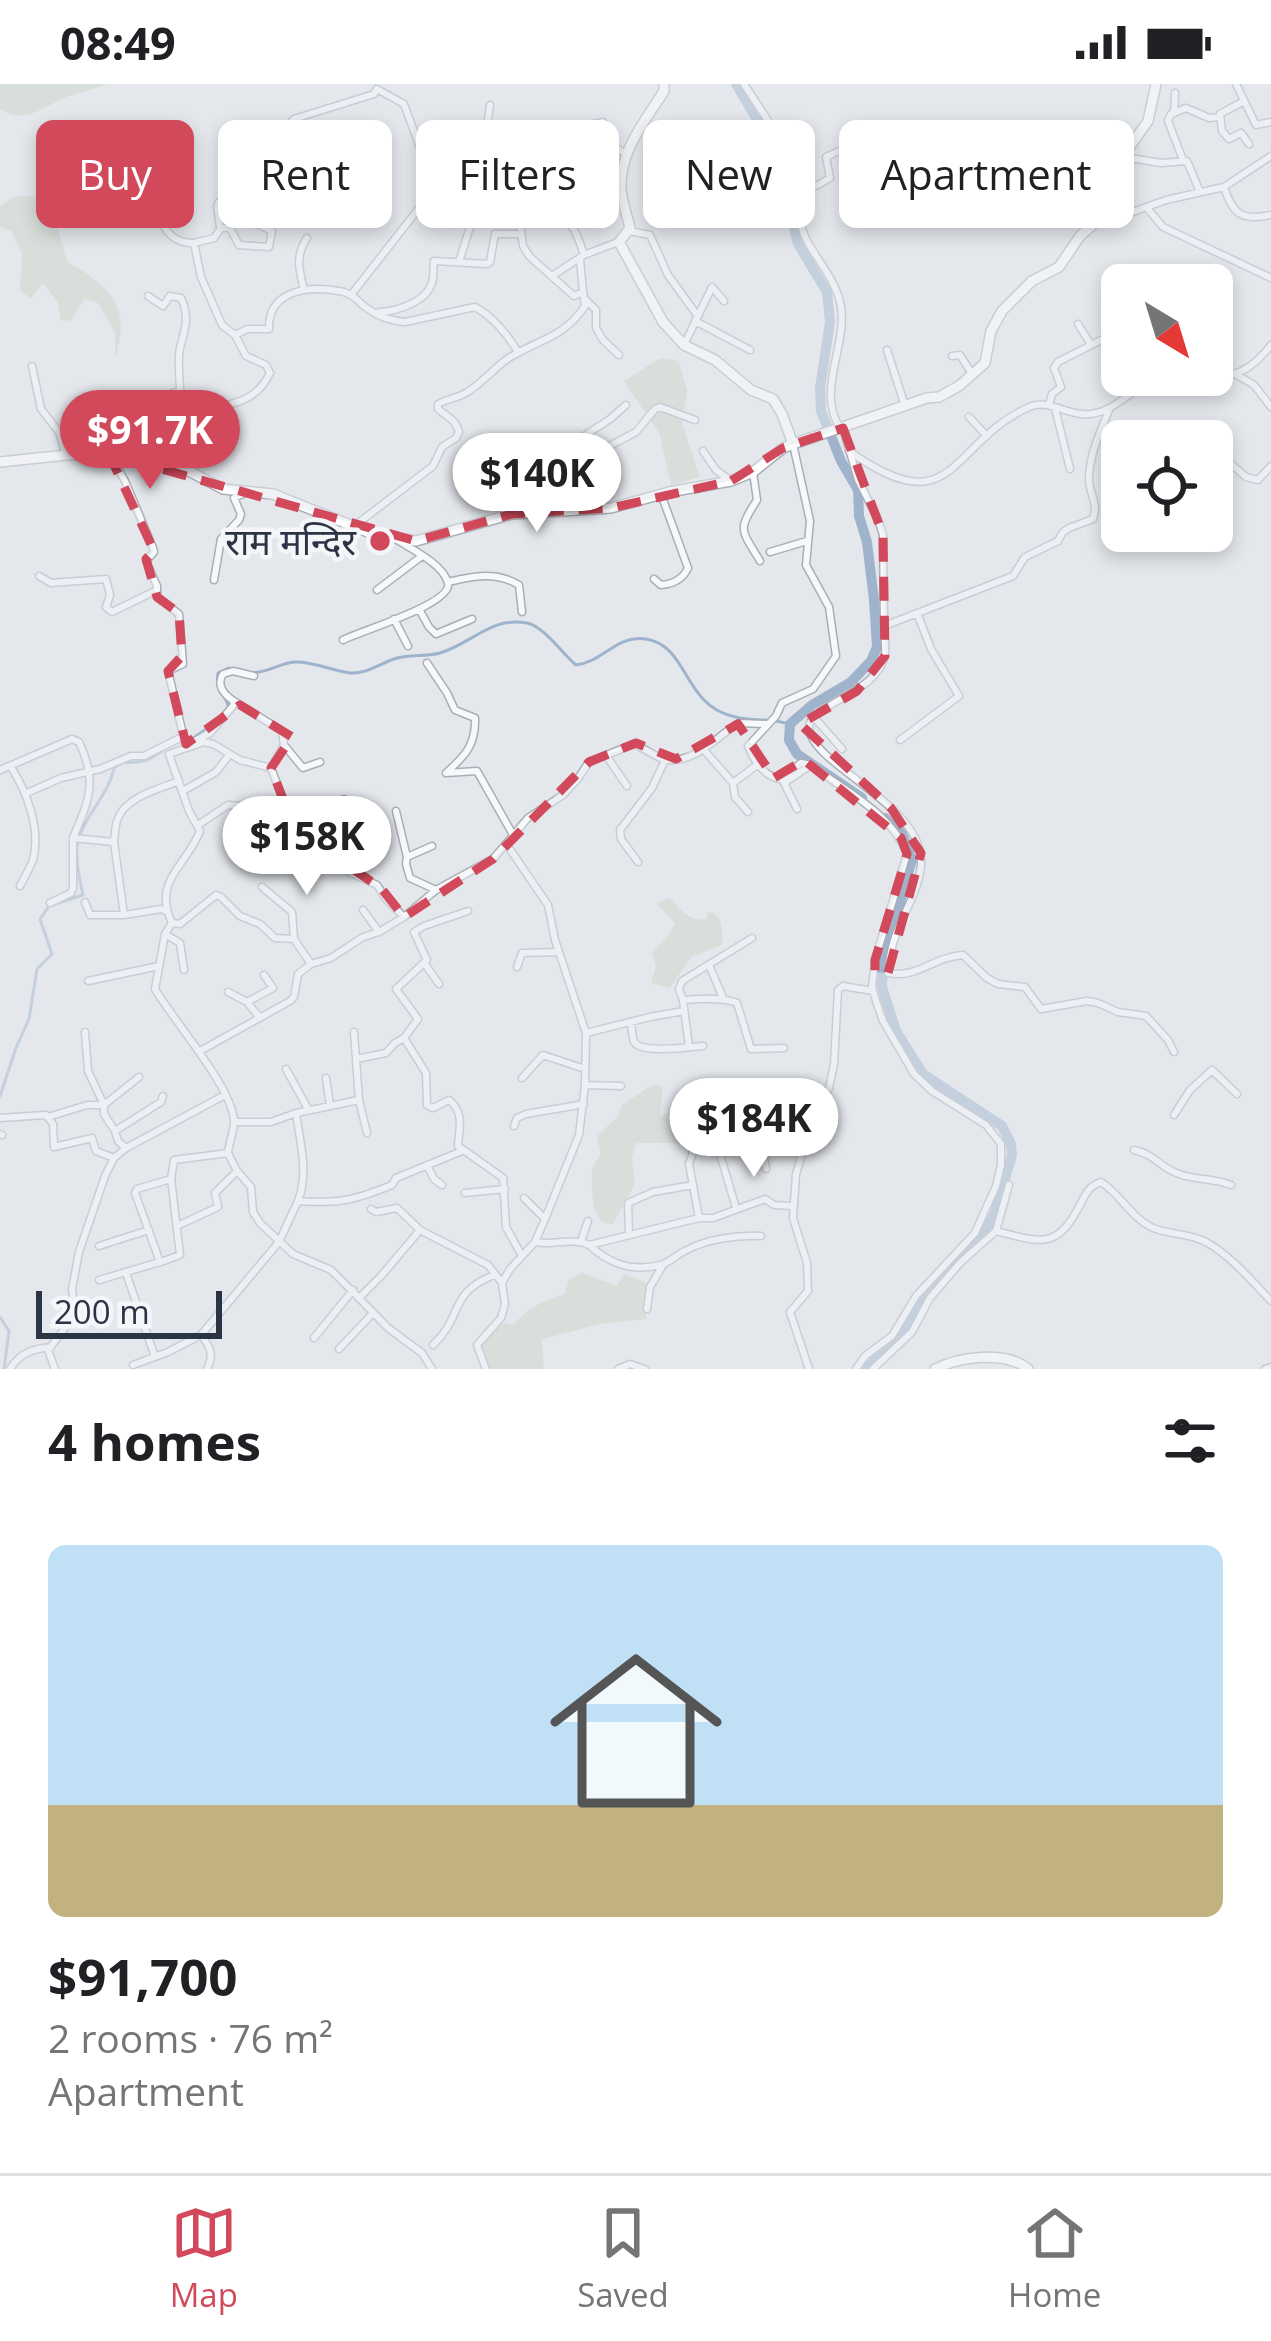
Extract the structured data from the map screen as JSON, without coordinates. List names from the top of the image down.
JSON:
{
  "places": ["राम मन्दिर"],
  "scale_bar": "200 m",
  "north": "bottom right",
  "page": {
    "status": "08:49",
    "chip": [
      "Buy",
      "Rent",
      "Filters",
      "New",
      "Apartment"
    ],
    "price": [
      "$91.7K",
      "$140K",
      "$158K",
      "$184K"
    ],
    "scale": "200 m",
    "heading": "4 homes",
    "list": [
      {
        "name": "$91,700",
        "note": "2 rooms · 76 m² · Apartment"
      }
    ],
    "tabs": ["Map", "Saved", "Home"]
  }
}
